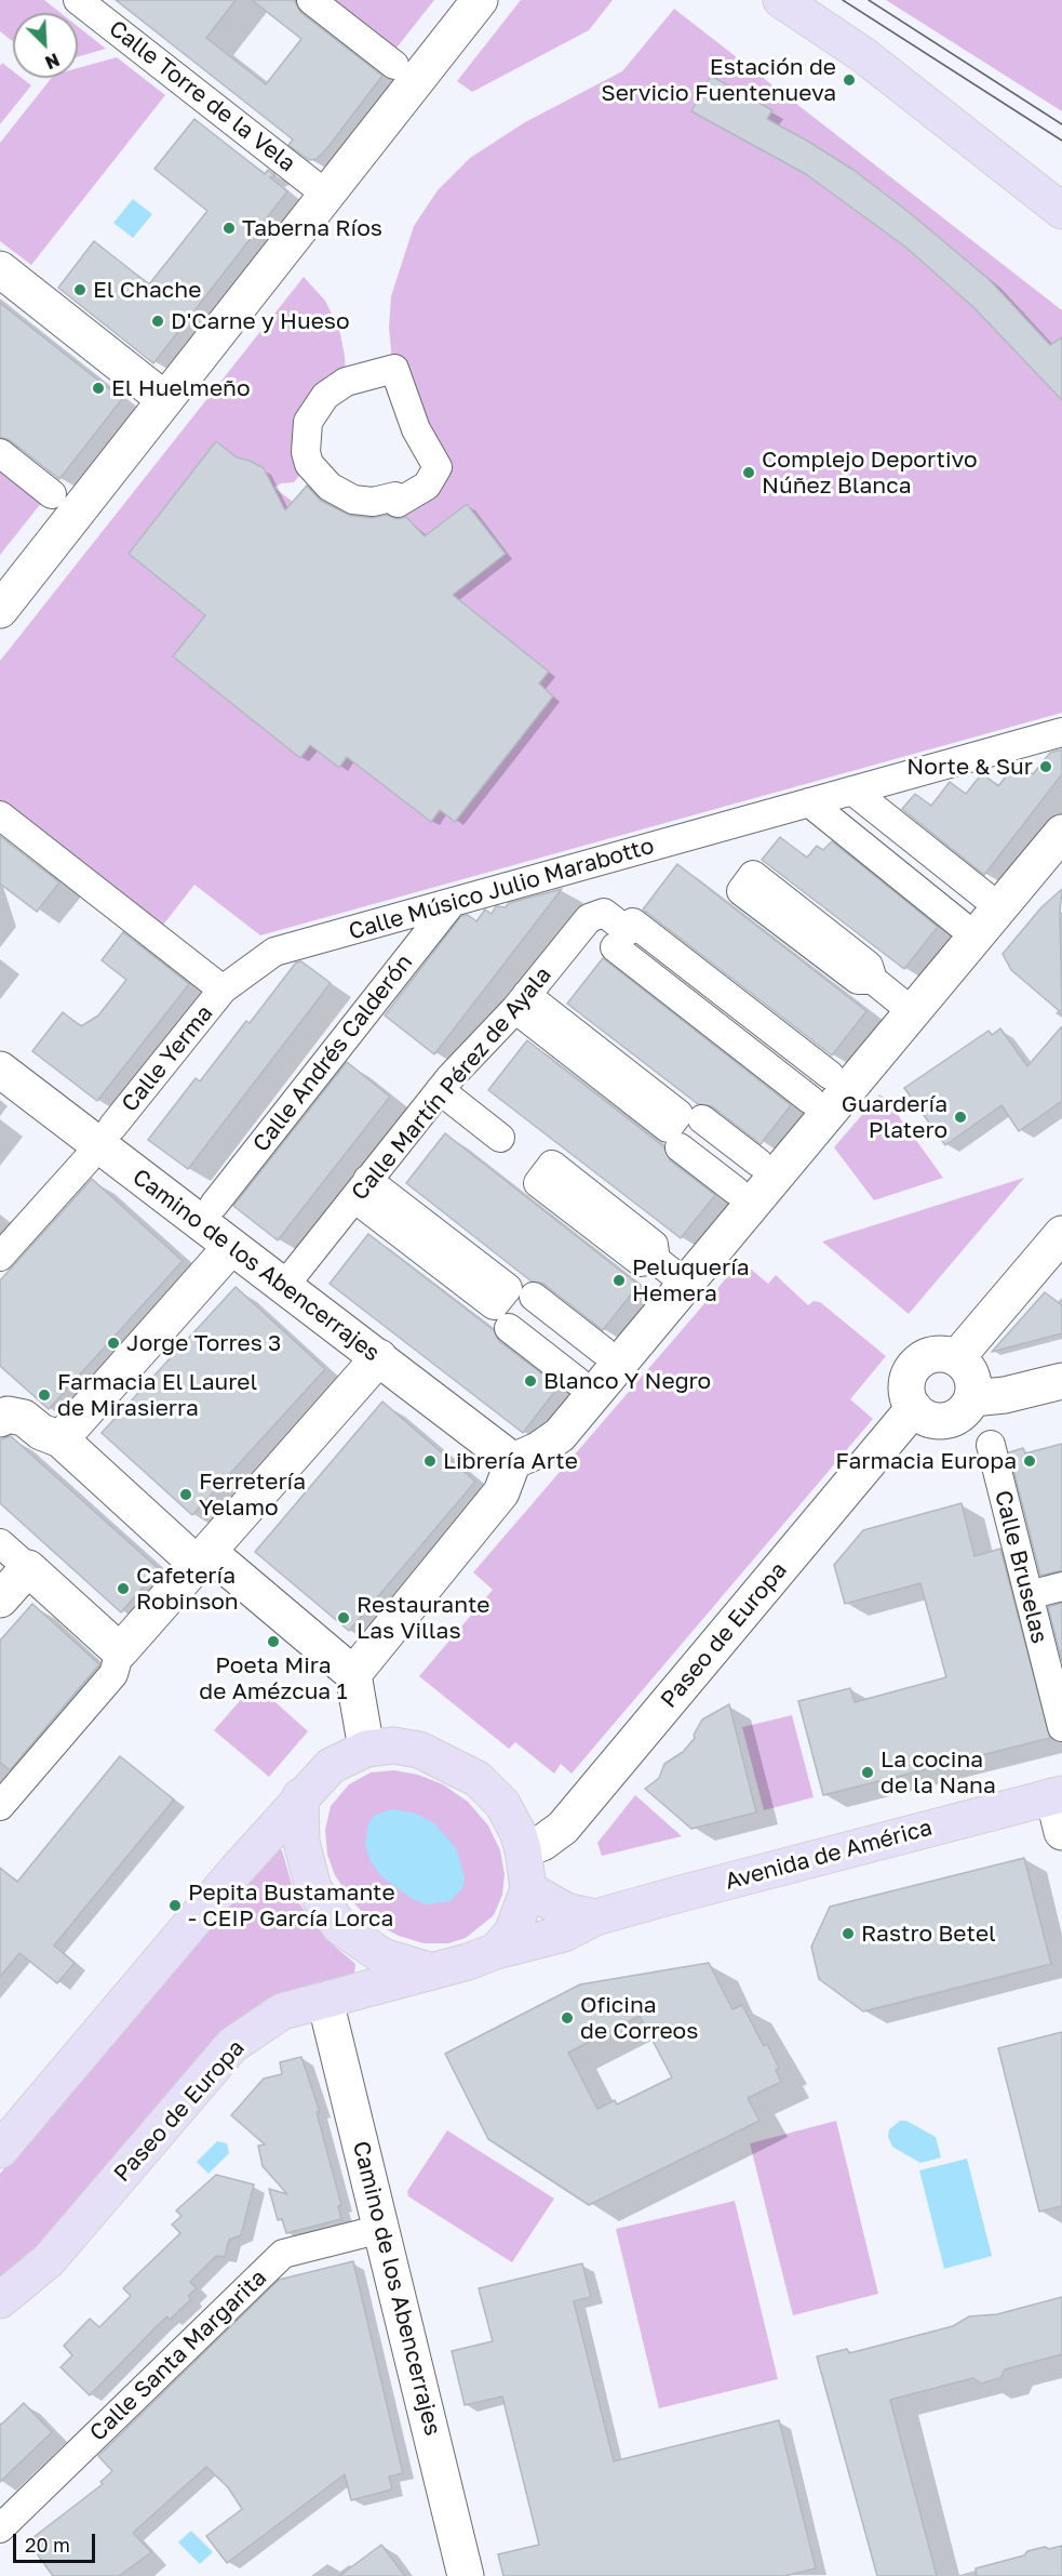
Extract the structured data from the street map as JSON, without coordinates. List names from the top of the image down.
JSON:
{
  "streets": {
    "main road": ["Paseo de Europa", "Avenida de América"],
    "street": [
      "Calle Torre de la Vela",
      "Calle Músico Julio Marabotto",
      "Calle Andrés Calderón",
      "Calle Yerma",
      "Calle Martín Pérez de Ayala",
      "Camino de los Abencerrajes",
      "Calle Bruselas",
      "Calle Santa Margarita"
    ]
  },
  "crossings": [
    ["Calle Músico Julio Marabotto", "Calle Andrés Calderón"],
    ["Calle Músico Julio Marabotto", "Calle Yerma"],
    ["Calle Martín Pérez de Ayala", "Camino de los Abencerrajes"],
    ["Camino de los Abencerrajes", "Paseo de Europa"],
    ["Camino de los Abencerrajes", "Calle Santa Margarita"],
    ["Paseo de Europa", "Avenida de América"]
  ],
  "places": [
    "Estación de Servicio Fuentenueva",
    "Taberna Ríos",
    "El Chache",
    "D'Carne y Hueso",
    "El Huelmeño",
    "Complejo Deportivo Núñez Blanca",
    "Norte & Sur",
    "Guardería Platero",
    "Peluquería Hemera",
    "Jorge Torres 3",
    "Blanco Y Negro",
    "Farmacia El Laurel de Mirasierra",
    "Librería Arte",
    "Farmacia Europa",
    "Ferretería Yelamo",
    "Cafetería Robinson",
    "Restaurante Las Villas",
    "Poeta Mira de Amézcua 1",
    "La cocina de la Nana",
    "Pepita Bustamante - CEIP García Lorca",
    "Rastro Betel",
    "Oficina de Correos"
  ],
  "scale_bar": "20 m",
  "north": "bottom right"
}
